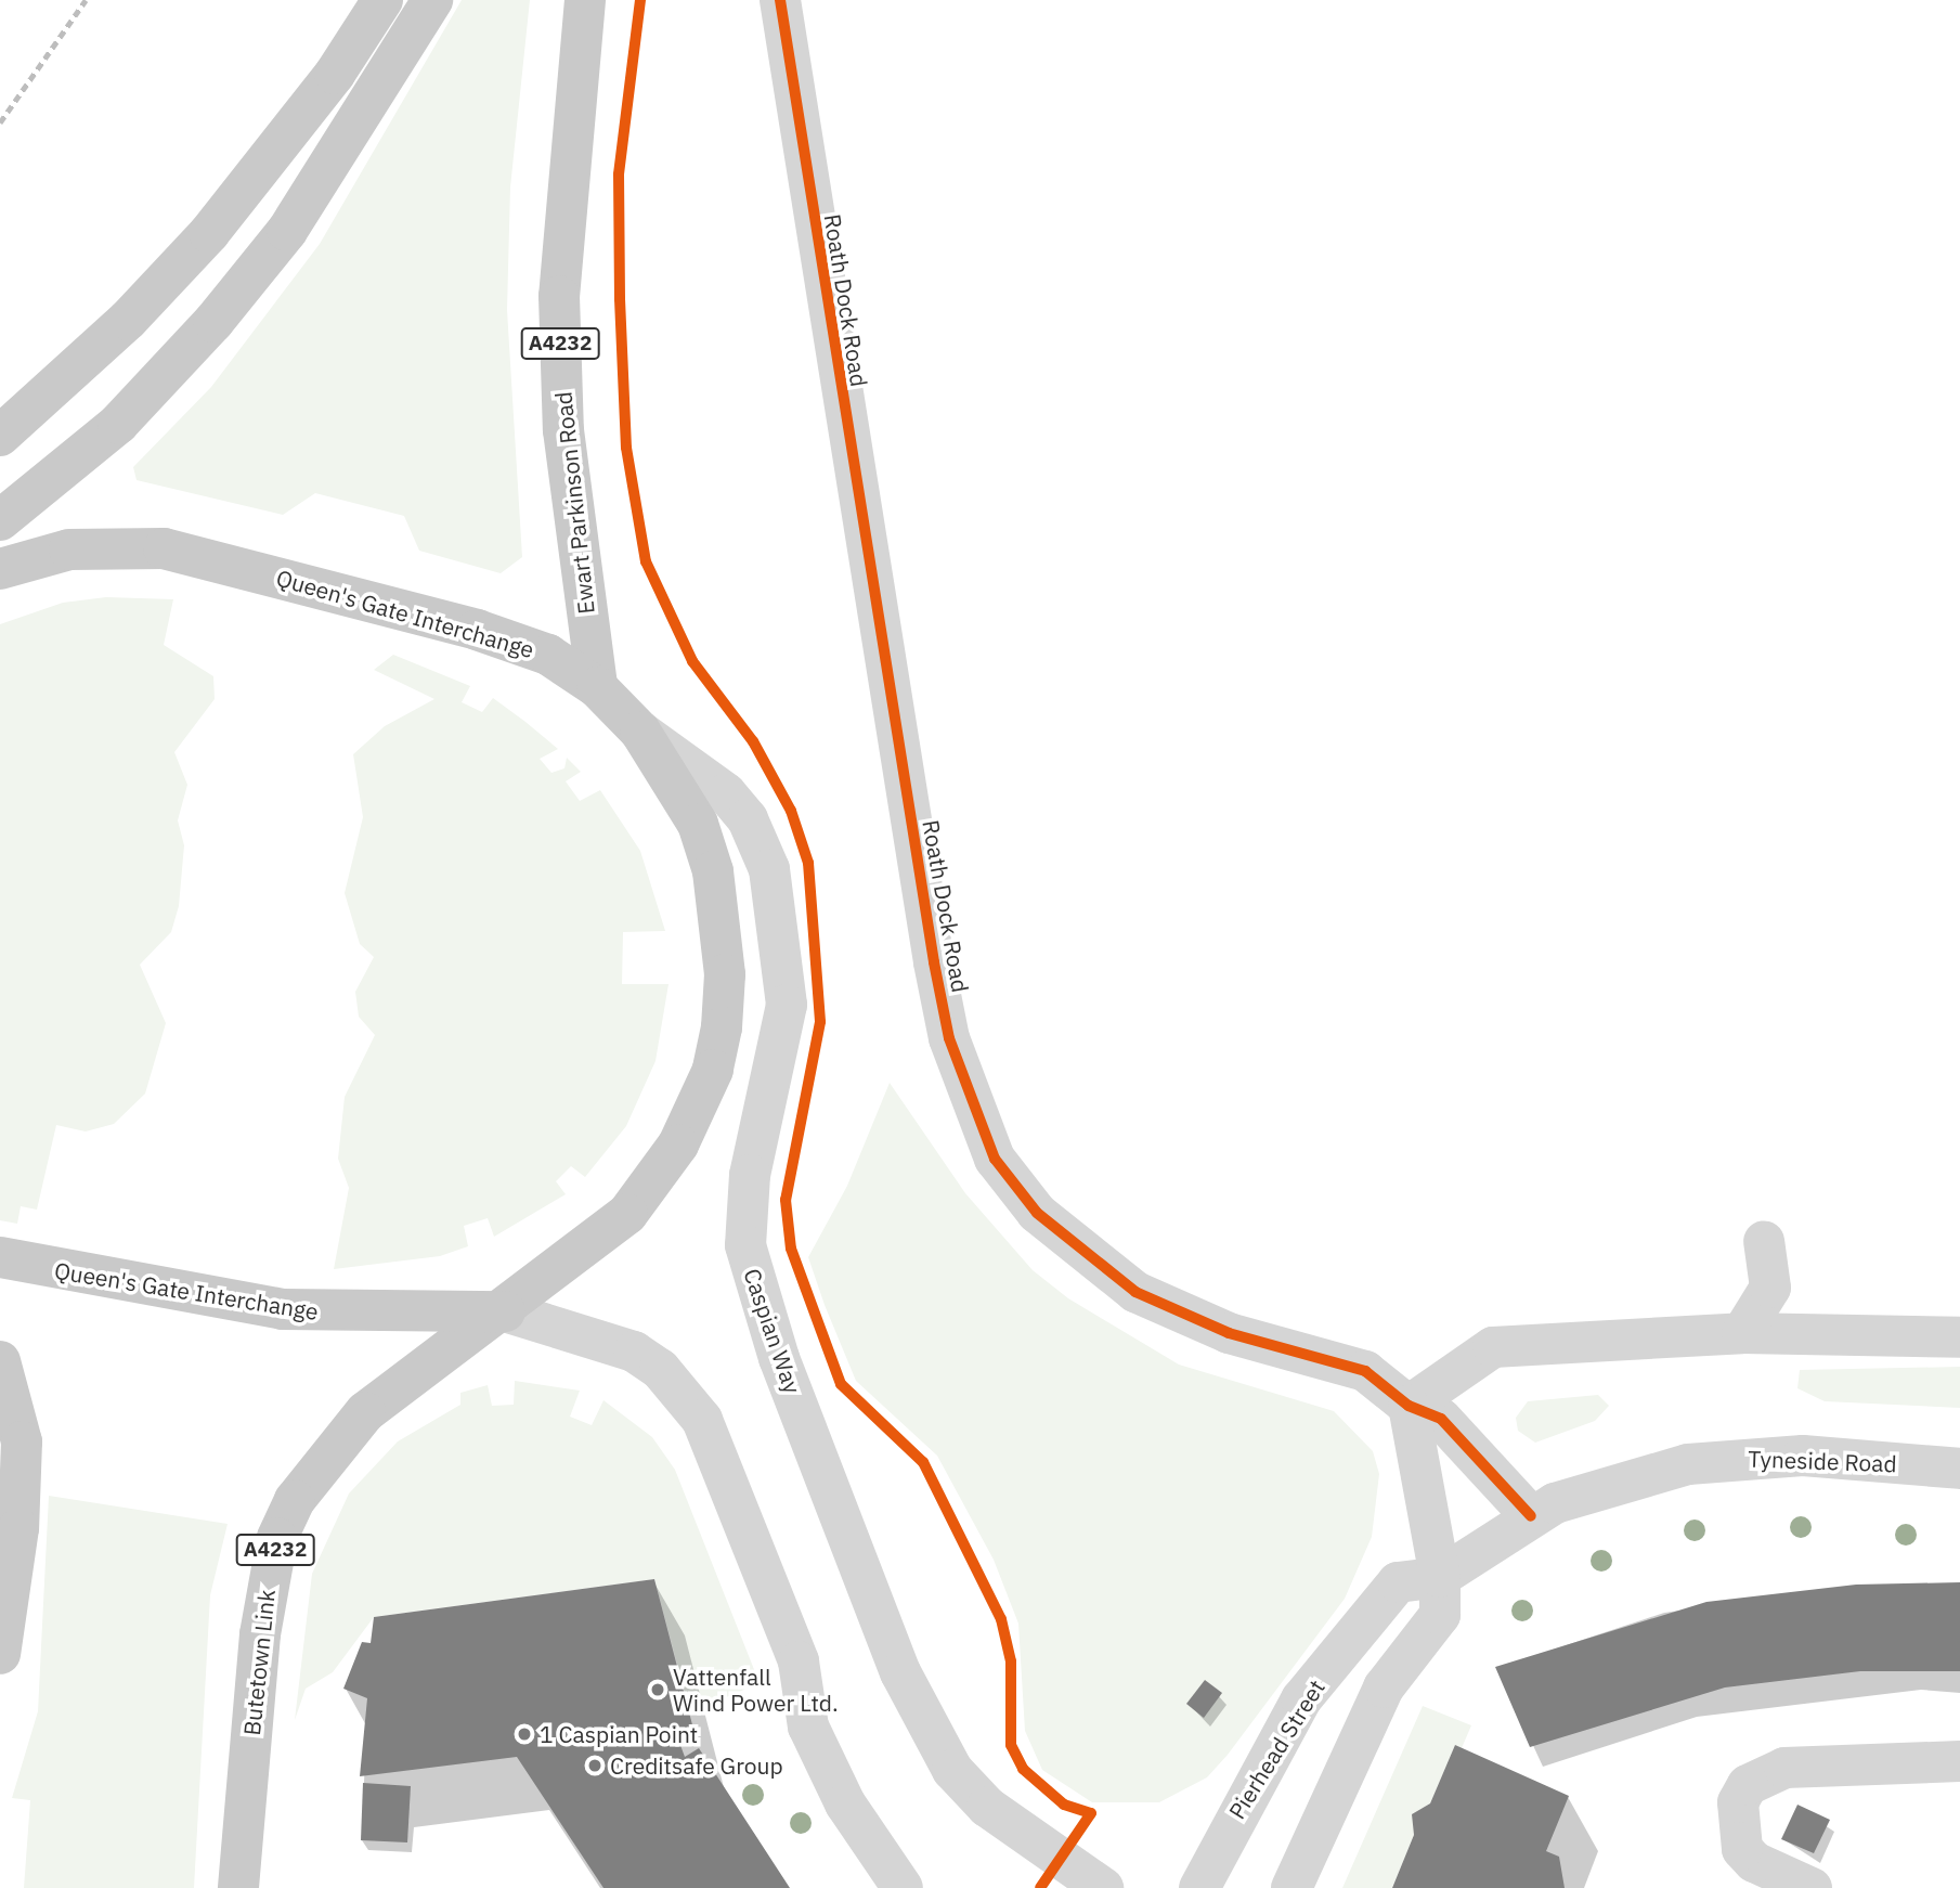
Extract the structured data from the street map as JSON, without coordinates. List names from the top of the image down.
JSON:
{
  "streets": {
    "main road": [
      "A4232",
      "Ewart Parkinson Road",
      "Queen's Gate Interchange",
      "Butetown Link"
    ],
    "street": [
      "Roath Dock Road",
      "Caspian Way",
      "Tyneside Road",
      "Pierhead Street"
    ]
  },
  "crossings": [
    ["Roath Dock Road", "Tyneside Road"],
    ["Ewart Parkinson Road", "Queen's Gate Interchange"],
    ["Queen's Gate Interchange", "Caspian Way"],
    ["Queen's Gate Interchange", "Butetown Link"],
    ["Tyneside Road", "Pierhead Street"]
  ],
  "places": ["Vattenfall Wind Power Ltd.", "1 Caspian Point", "Creditsafe Group"]
}
